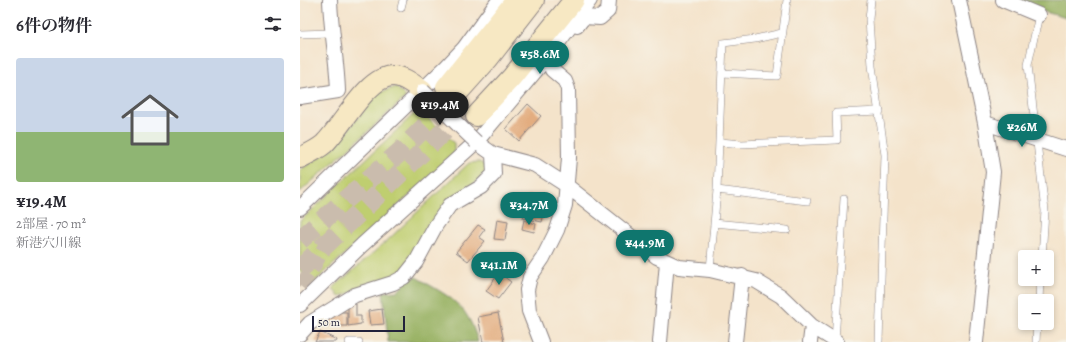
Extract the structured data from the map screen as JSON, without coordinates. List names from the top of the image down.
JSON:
{
  "scale_bar": "50 m",
  "page": {
    "heading": "6件の物件",
    "price": [
      "¥58.6M",
      "¥19.4M",
      "¥26M",
      "¥34.7M",
      "¥44.9M",
      "¥41.1M"
    ],
    "list": [
      {
        "name": "¥19.4M",
        "note": "2部屋 · 70 m² · 新港穴川線"
      }
    ],
    "map_buttons": ["+", "−"],
    "scale": "50 m"
  }
}
